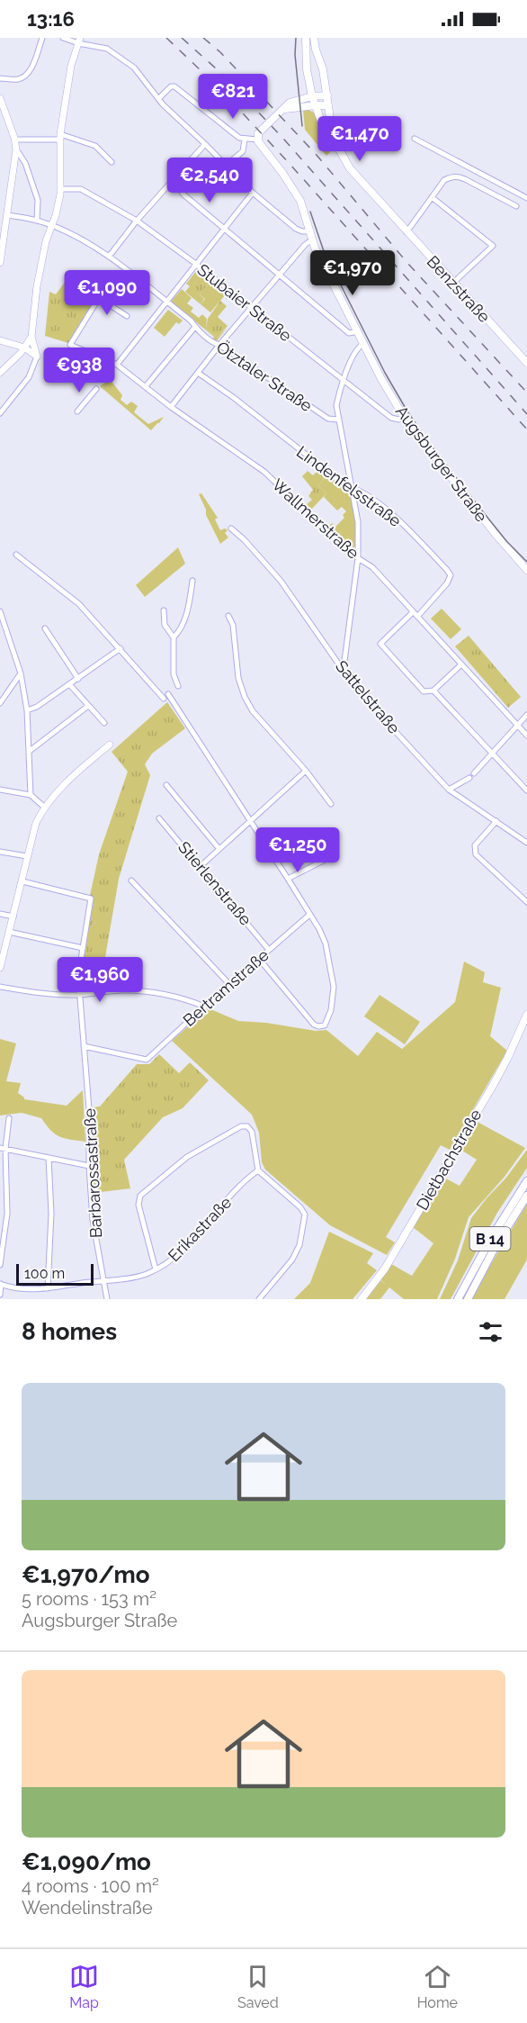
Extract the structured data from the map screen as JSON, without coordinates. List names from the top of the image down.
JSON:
{
  "streets": {
    "highway": ["B 14"],
    "main road": ["Benzstraße", "Augsburger Straße", "Dietbachstraße"],
    "street": [
      "Stubaier Straße",
      "Ötztaler Straße",
      "Lindenfelsstraße",
      "Wallmerstraße",
      "Sattelstraße",
      "Stierlenstraße",
      "Bertramstraße",
      "Barbarossastraße",
      "Erikastraße"
    ]
  },
  "crossings": [
    ["Stubaier Straße", "Augsburger Straße"],
    ["Lindenfelsstraße", "Wallmerstraße"],
    ["Stierlenstraße", "Bertramstraße"],
    ["Bertramstraße", "Barbarossastraße"],
    ["Barbarossastraße", "Erikastraße"]
  ],
  "scale_bar": "100 m",
  "page": {
    "status": "13:16",
    "price": [
      "€821",
      "€1,470",
      "€2,540",
      "€1,970",
      "€1,090",
      "€938",
      "€1,250",
      "€1,960"
    ],
    "scale": "100 m",
    "heading": "8 homes",
    "list": [
      {
        "name": "€1,970/mo",
        "note": "5 rooms · 153 m² · Augsburger Straße"
      },
      {
        "name": "€1,090/mo",
        "note": "4 rooms · 100 m² · Wendelinstraße"
      }
    ],
    "tabs": ["Map", "Saved", "Home"]
  }
}
